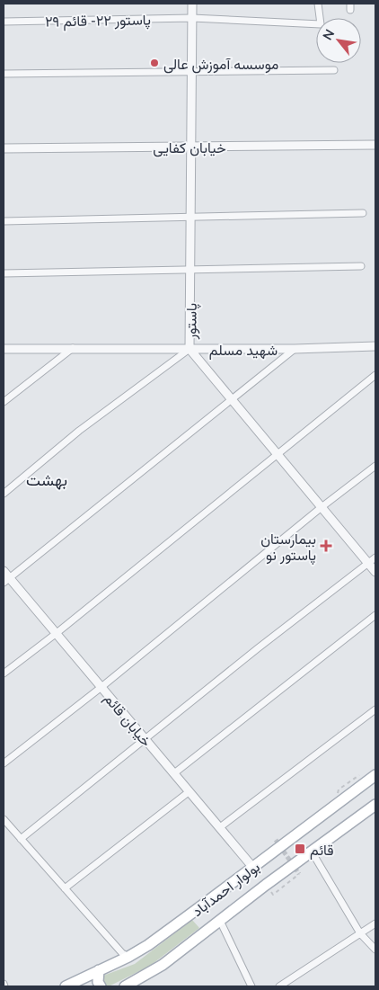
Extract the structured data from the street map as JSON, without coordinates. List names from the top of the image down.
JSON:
{
  "streets": {
    "main road": ["بولوار احمدآباد"],
    "street": [
      "پاستور ۲۲- قائم ۲۹",
      "خیابان کفایی",
      "پاستور",
      "شهید مسلم",
      "خیابان قائم"
    ]
  },
  "crossings": [
    ["پاستور ۲۲- قائم ۲۹", "پاستور"],
    ["خیابان کفایی", "پاستور"],
    ["پاستور", "شهید مسلم"],
    ["خیابان قائم", "بولوار احمدآباد"]
  ],
  "districts": ["بهشت"],
  "places": {
    "other": ["موسسه آموزش عالی"],
    "health": ["بیمارستان پاستور نو"],
    "transit": ["قائم"]
  },
  "north": "top left"
}
